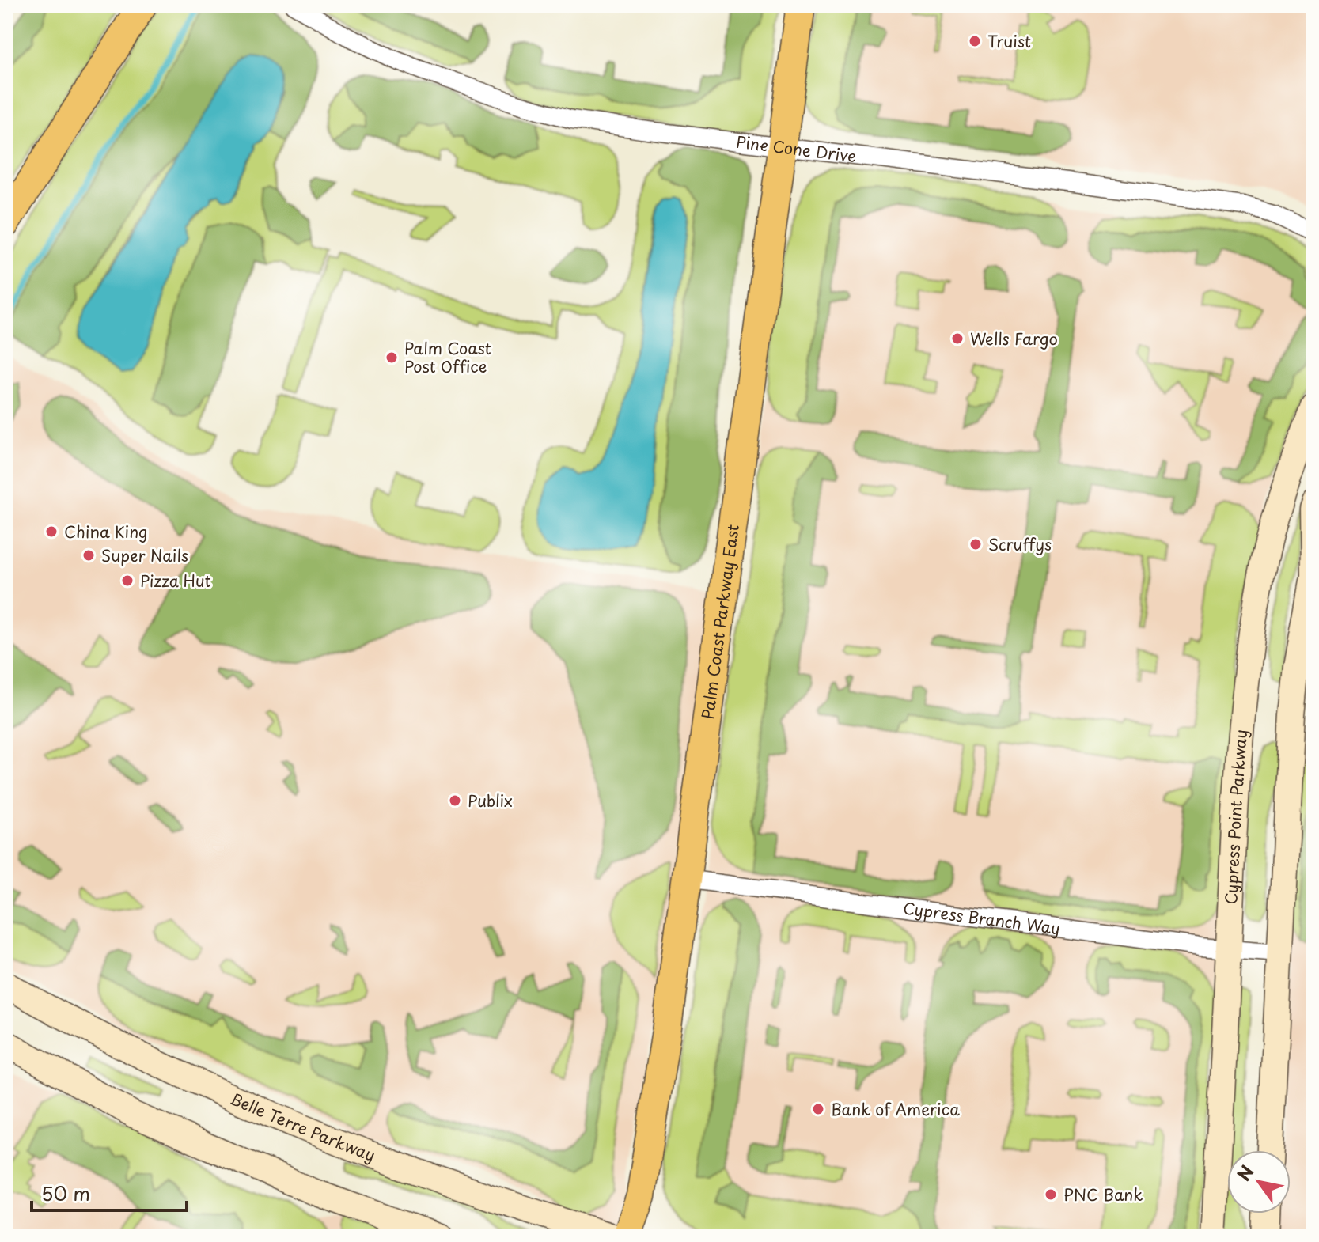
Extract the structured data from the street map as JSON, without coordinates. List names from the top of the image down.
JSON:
{
  "streets": {
    "main road": ["Palm Coast Parkway East"],
    "street": [
      "Pine Cone Drive",
      "Cypress Point Parkway",
      "Cypress Branch Way",
      "Belle Terre Parkway"
    ]
  },
  "crossings": [
    ["Pine Cone Drive", "Palm Coast Parkway East"],
    ["Palm Coast Parkway East", "Cypress Branch Way"],
    ["Cypress Point Parkway", "Cypress Branch Way"]
  ],
  "places": [
    "Truist",
    "Wells Fargo",
    "Palm Coast Post Office",
    "China King",
    "Scruffys",
    "Super Nails",
    "Pizza Hut",
    "Publix",
    "Bank of America",
    "PNC Bank"
  ],
  "scale_bar": "50 m",
  "north": "top left"
}
